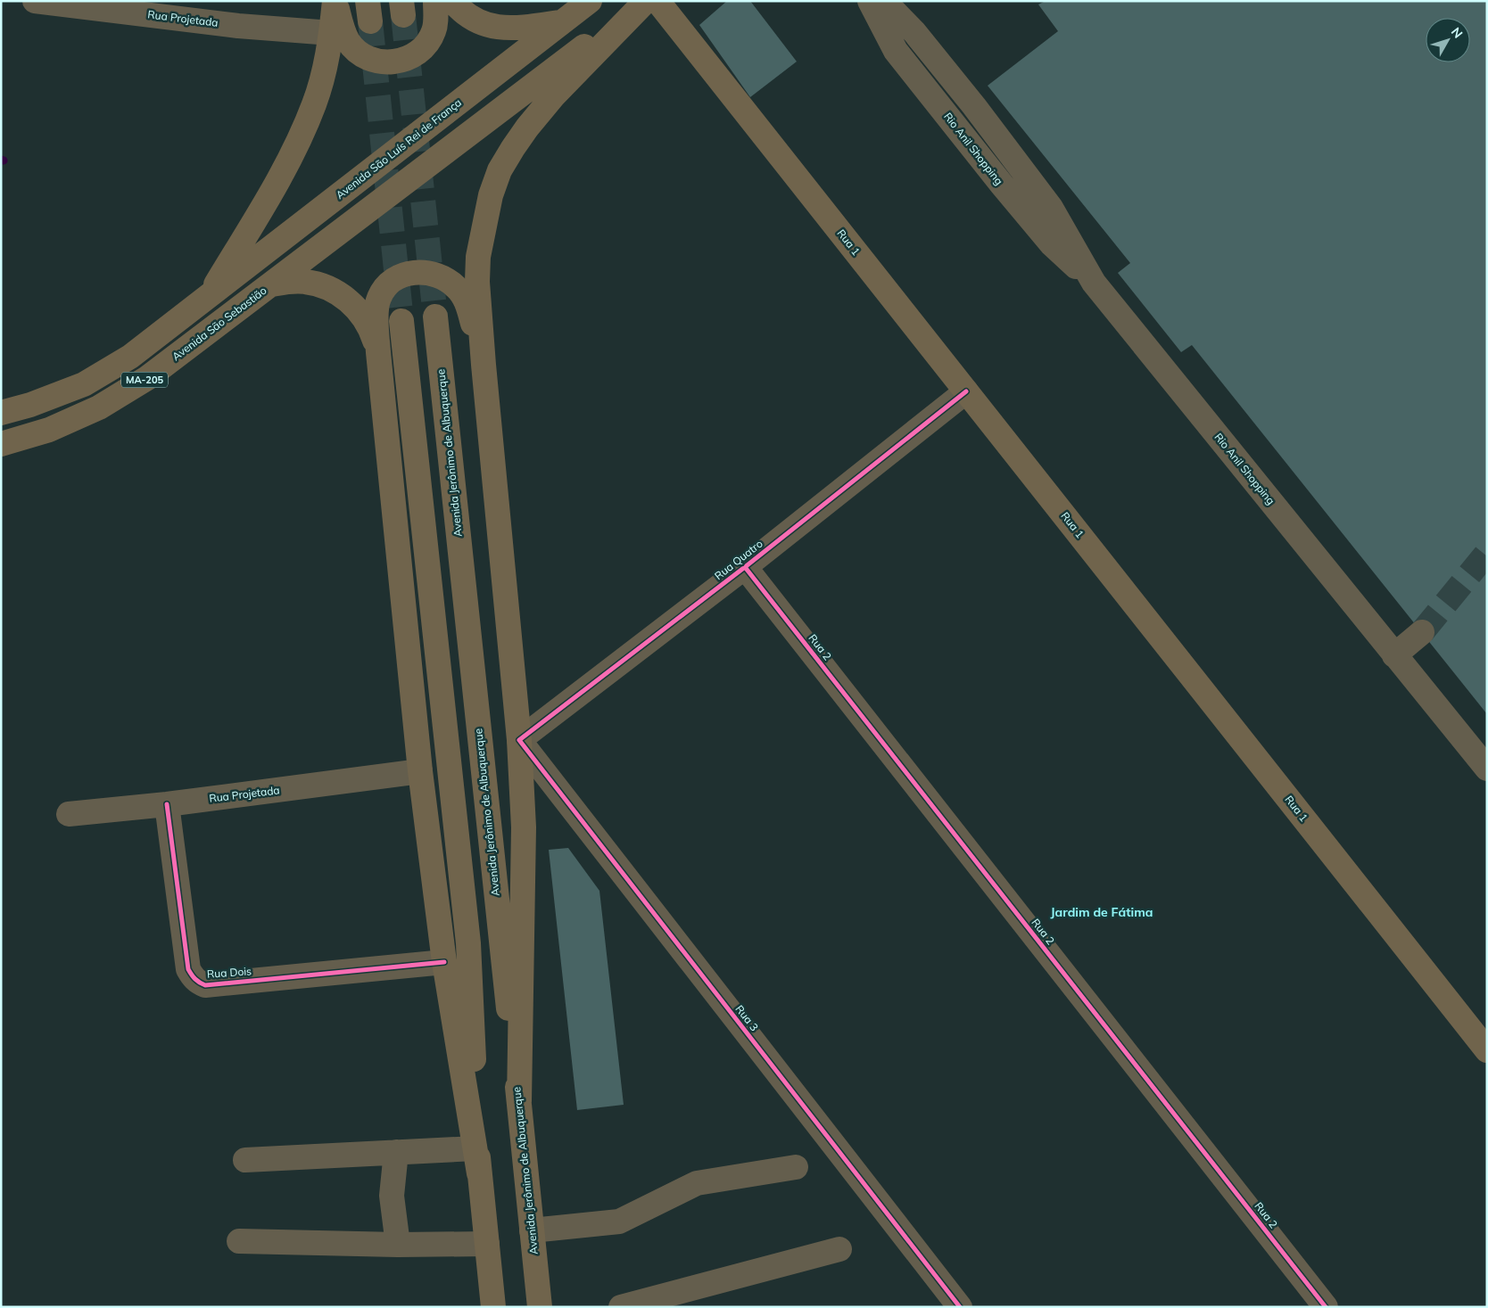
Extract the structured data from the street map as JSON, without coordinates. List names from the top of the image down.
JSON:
{
  "streets": {
    "main road": [
      "Avenida São Luís Rei de França",
      "Rua 1",
      "Avenida São Sebastião",
      "MA-205",
      "Avenida Jerônimo de Albuquerque"
    ],
    "street": [
      "Rua Projetada",
      "Rio Anil Shopping",
      "Rua Quatro",
      "Rua 2",
      "Rua Dois",
      "Rua 3"
    ]
  },
  "crossings": [
    ["Rua Projetada", "Rua Dois"],
    ["Avenida São Luís Rei de França", "MA-205"],
    ["Rua 1", "Rua Quatro"],
    ["Rua Quatro", "Rua 2"],
    ["Rua Quatro", "Rua 3"]
  ],
  "districts": ["Jardim de Fátima"],
  "north": "top right"
}
